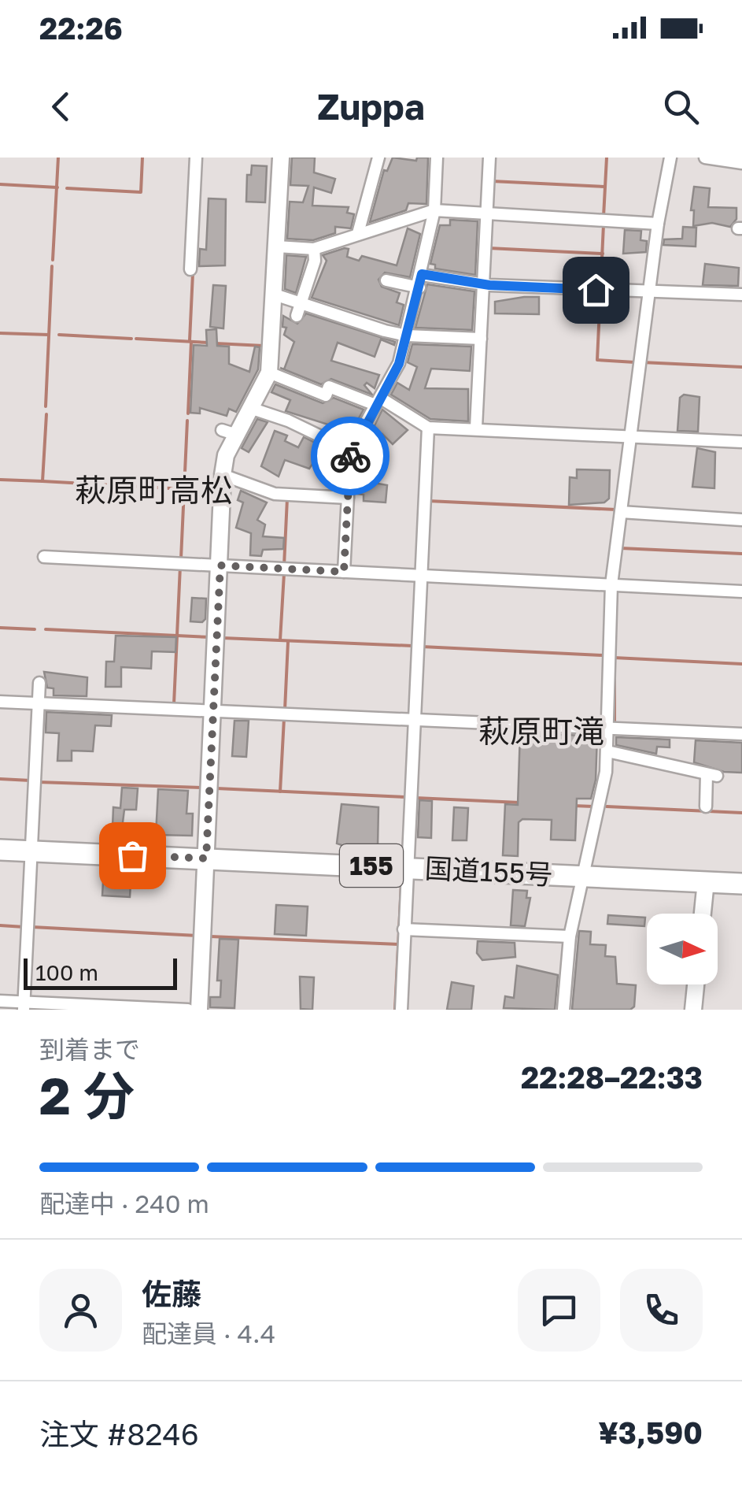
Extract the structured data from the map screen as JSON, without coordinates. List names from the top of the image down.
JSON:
{
  "streets": {
    "highway": ["155", "国道155号"]
  },
  "districts": ["萩原町高松", "萩原町滝"],
  "scale_bar": "100 m",
  "north": "right",
  "page": {
    "status": "22:26",
    "header": "Zuppa",
    "scale": "100 m",
    "heading": ["2 分", "到着まで", "22:28–22:33"],
    "panel": [
      "佐藤",
      "配達員 · 4.4",
      "注文 #8246",
      "¥3,590"
    ],
    "bar": "配達中 · 240 m"
  }
}
